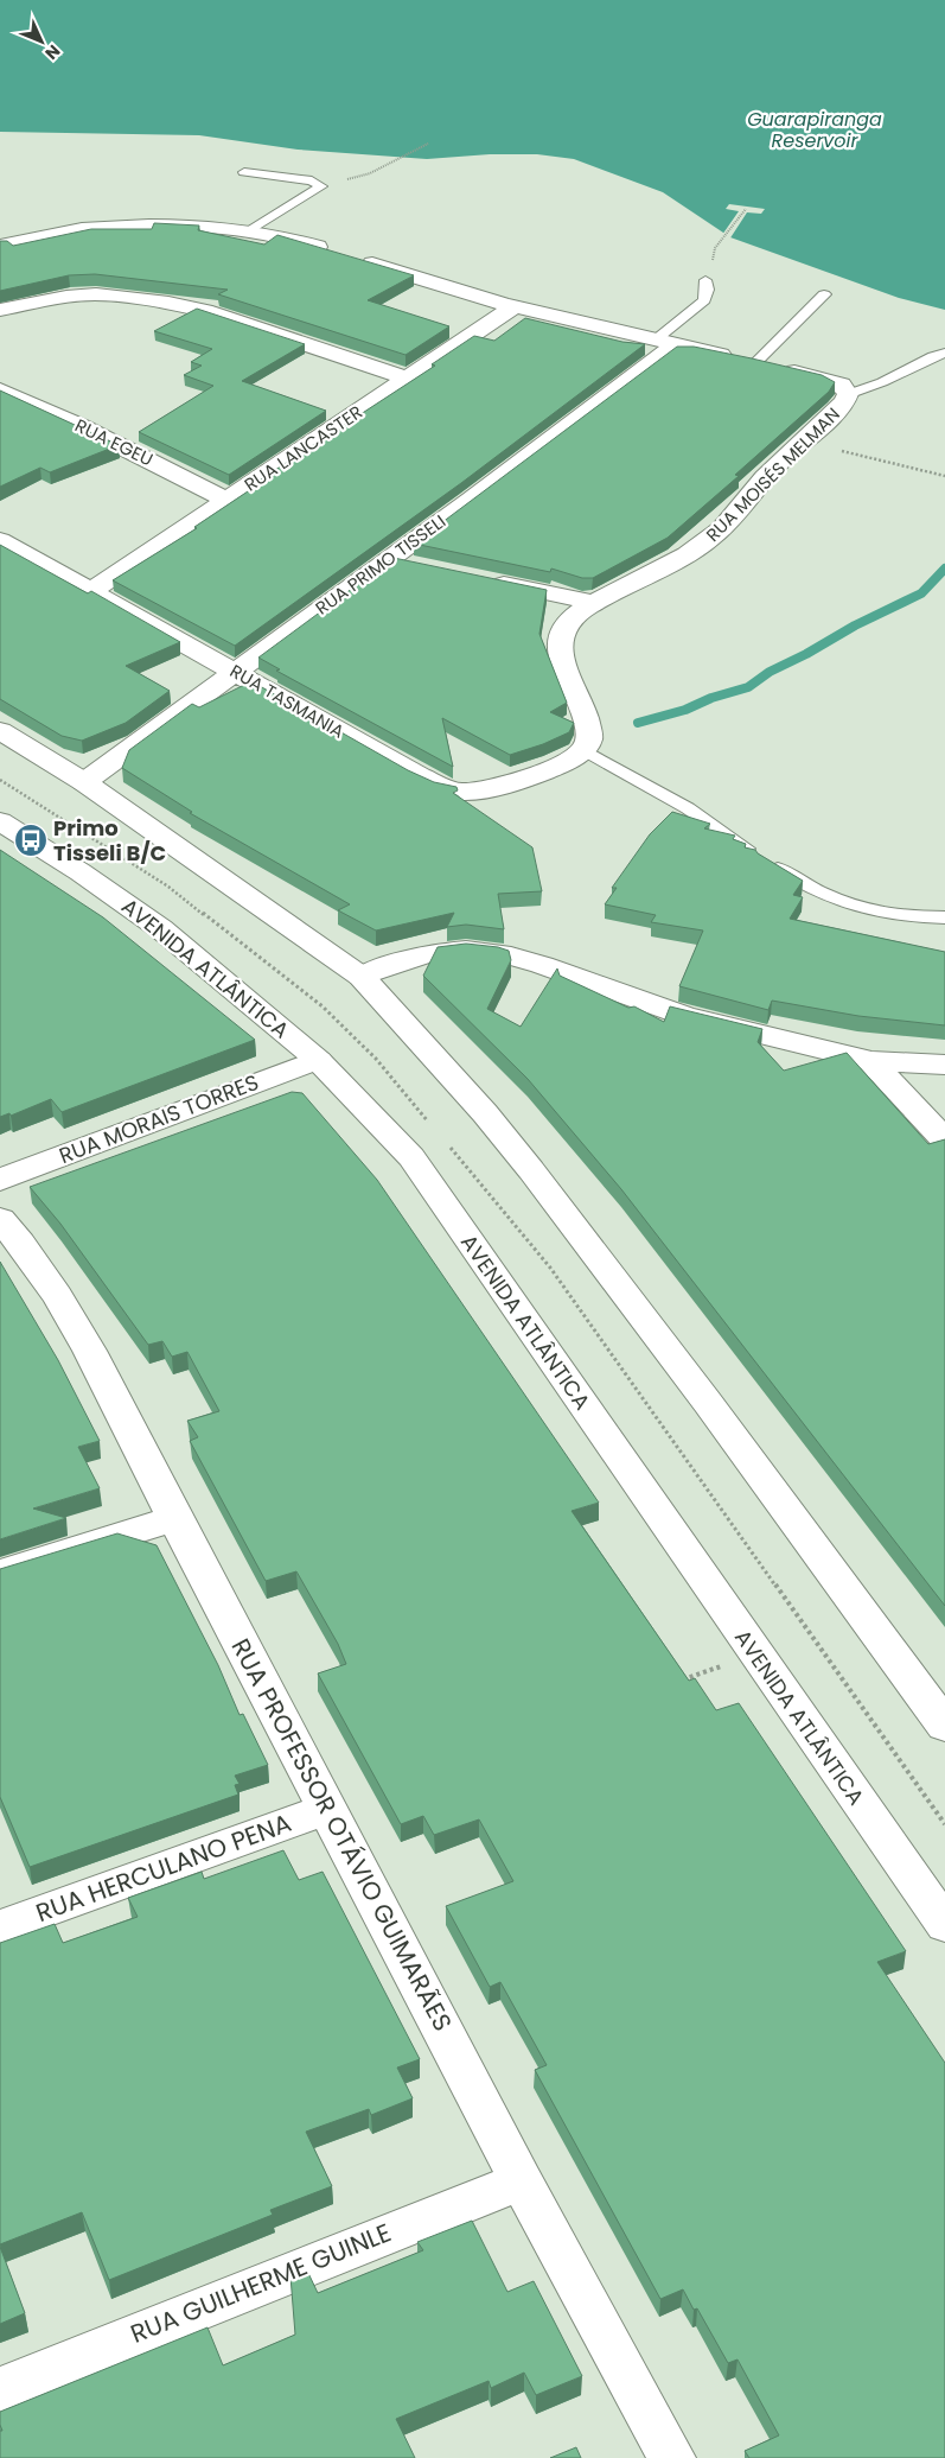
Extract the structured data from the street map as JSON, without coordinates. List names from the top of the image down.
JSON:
{
  "streets": {
    "street": [
      "RUA EGEU",
      "RUA LANCASTER",
      "RUA MOISÉS MELMAN",
      "RUA PRIMO TISSELI",
      "RUA TASMANIA",
      "AVENIDA ATLÂNTICA",
      "RUA MORAIS TORRES",
      "RUA PROFESSOR OTÁVIO GUIMARÃES",
      "RUA HERCULANO PENA",
      "RUA GUILHERME GUINLE"
    ]
  },
  "crossings": [
    ["RUA EGEU", "RUA LANCASTER"],
    ["RUA LANCASTER", "RUA MOISÉS MELMAN"],
    ["RUA LANCASTER", "RUA TASMANIA"],
    ["RUA MOISÉS MELMAN", "RUA PRIMO TISSELI"],
    ["RUA MOISÉS MELMAN", "RUA TASMANIA"],
    ["RUA PRIMO TISSELI", "RUA TASMANIA"],
    ["AVENIDA ATLÂNTICA", "RUA MORAIS TORRES"],
    ["RUA PROFESSOR OTÁVIO GUIMARÃES", "RUA HERCULANO PENA"],
    ["RUA PROFESSOR OTÁVIO GUIMARÃES", "RUA GUILHERME GUINLE"]
  ],
  "water": ["Guarapiranga Reservoir"],
  "places": {
    "bus stop": ["Primo Tisseli B/C"]
  },
  "north": "bottom right"
}
